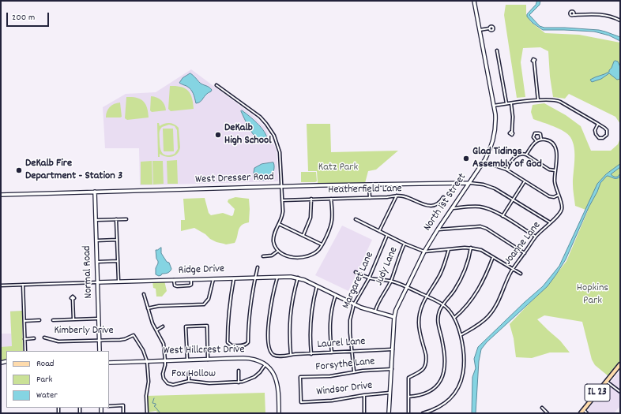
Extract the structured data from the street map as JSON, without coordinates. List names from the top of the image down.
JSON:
{
  "streets": {
    "main road": ["IL 23"],
    "street": [
      "West Dresser Road",
      "Heatherfield Lane",
      "North 1st Street",
      "Joanne Lane",
      "Judy Lane",
      "Ridge Drive",
      "Normal Road",
      "Margaret Lane",
      "Kimberly Drive",
      "Laurel Lane",
      "West Hillcrest Drive",
      "Forsythe Lane",
      "Fox Hollow",
      "Windsor Drive"
    ]
  },
  "crossings": [
    ["West Dresser Road", "North 1st Street"],
    ["West Dresser Road", "Normal Road"],
    ["North 1st Street", "Ridge Drive"],
    ["North 1st Street", "Laurel Lane"],
    ["North 1st Street", "Forsythe Lane"],
    ["North 1st Street", "Windsor Drive"],
    ["Judy Lane", "Ridge Drive"],
    ["Ridge Drive", "Normal Road"],
    ["Ridge Drive", "Margaret Lane"],
    ["Ridge Drive", "Laurel Lane"],
    ["Normal Road", "Kimberly Drive"],
    ["Margaret Lane", "Laurel Lane"],
    ["Margaret Lane", "Forsythe Lane"],
    ["Kimberly Drive", "West Hillcrest Drive"],
    ["West Hillcrest Drive", "Fox Hollow"],
    ["Forsythe Lane", "Windsor Drive"]
  ],
  "parks": ["Katz Park", "Hopkins Park"],
  "places": ["DeKalb High School", "Glad Tidings Assembly of God", "DeKalb Fire Department - Station 3"],
  "legend": ["Road", "Park", "Water"],
  "scale_bar": "200 m"
}
